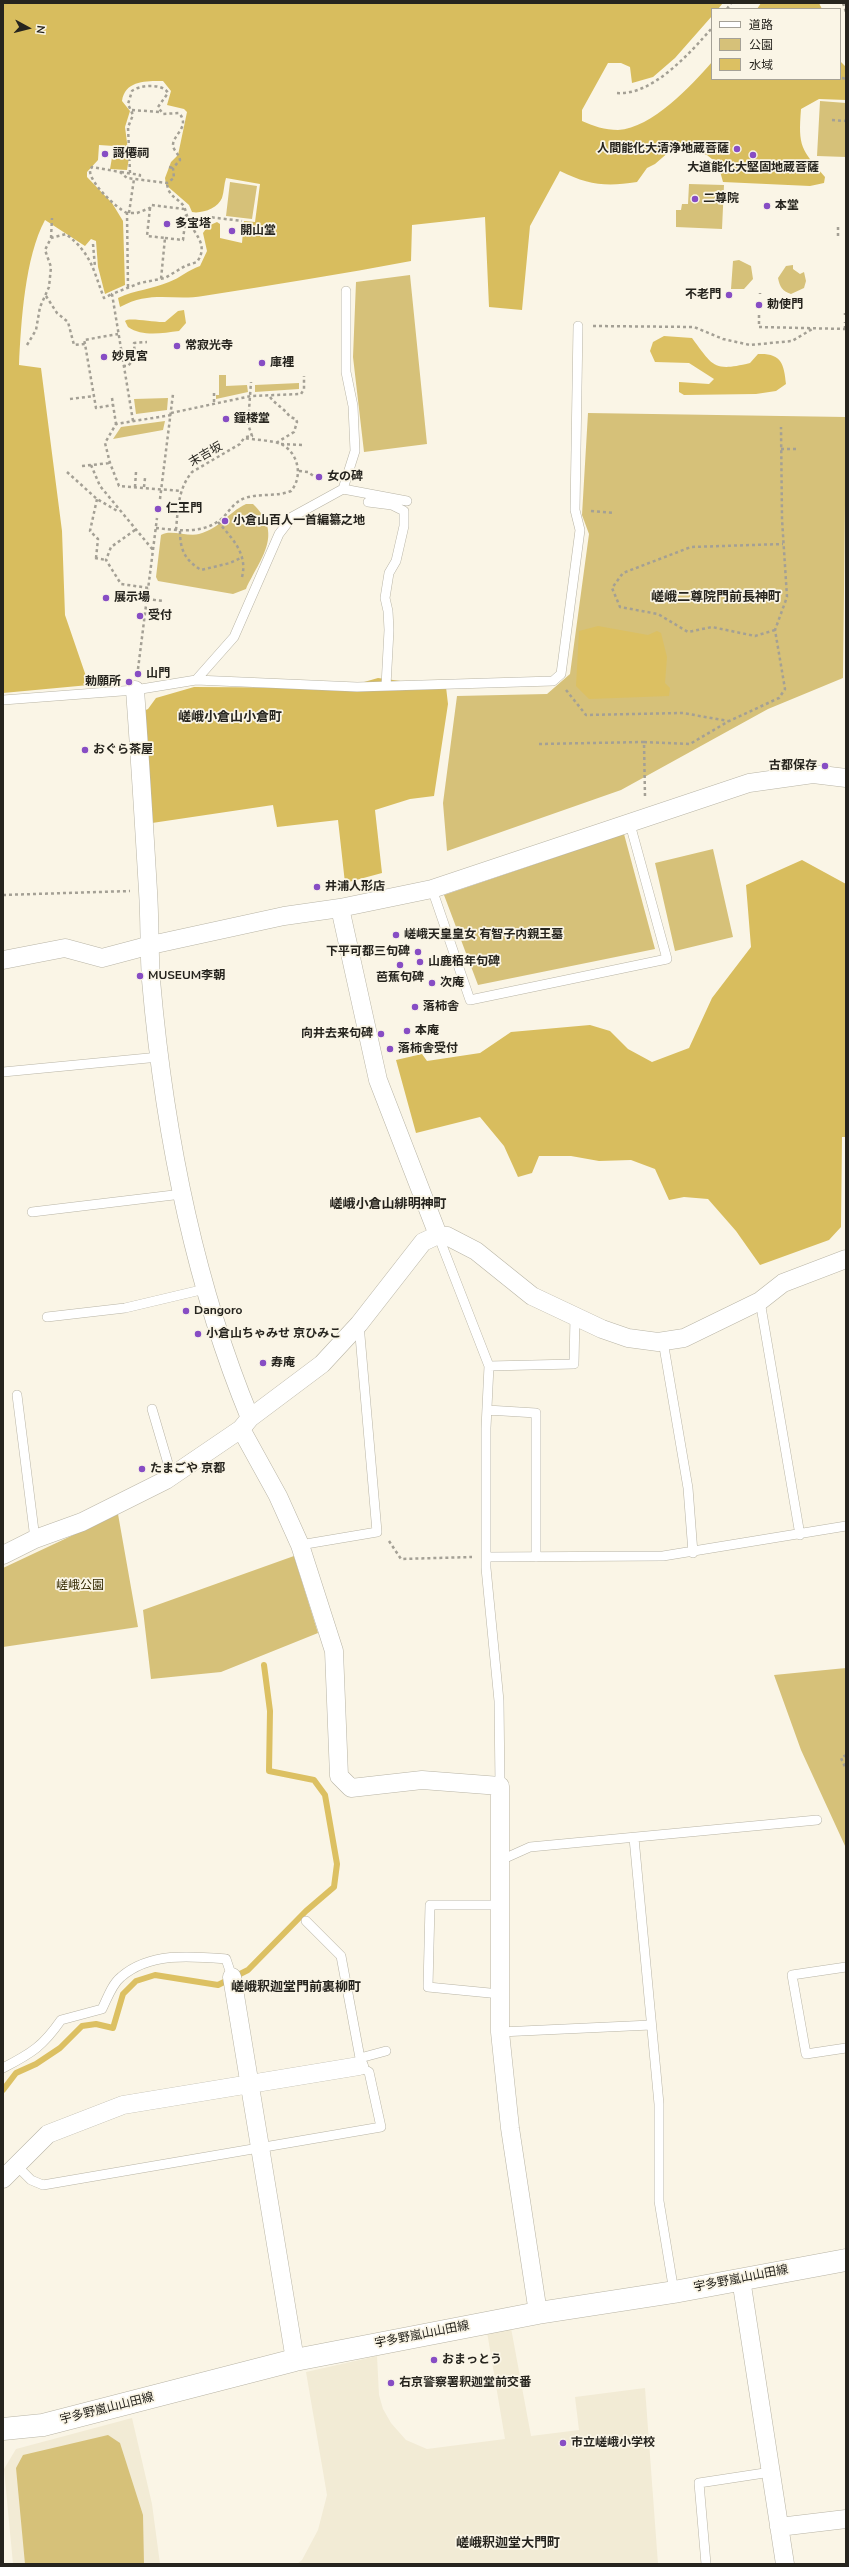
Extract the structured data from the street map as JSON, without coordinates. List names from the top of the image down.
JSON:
{
  "streets": {
    "main road": ["宇多野嵐山山田線"],
    "path": ["末吉坂"]
  },
  "districts": [
    "嵯峨二尊院門前長神町",
    "嵯峨小倉山小倉町",
    "嵯峨小倉山緋明神町",
    "嵯峨釈迦堂門前裏柳町",
    "嵯峨釈迦堂大門町"
  ],
  "parks": ["嵯峨公園"],
  "places": [
    "人間能化大清浄地蔵菩薩",
    "謌僊祠",
    "大道能化大堅固地蔵菩薩",
    "二尊院",
    "本堂",
    "多宝塔",
    "開山堂",
    "不老門",
    "勅使門",
    "常寂光寺",
    "妙見宮",
    "庫裡",
    "鐘楼堂",
    "女の碑",
    "仁王門",
    "小倉山百人一首編纂之地",
    "展示場",
    "受付",
    "山門",
    "勅願所",
    "おぐら茶屋",
    "古都保存",
    "井浦人形店",
    "嵯峨天皇皇女 有智子内親王墓",
    "下平可都三句碑",
    "⼭⿅栢年句碑",
    "芭蕉句碑",
    "MUSEUM李朝",
    "次庵",
    "落柿舎",
    "本庵",
    "向井去来句碑",
    "落柿舎受付",
    "Dangoro",
    "小倉山ちゃみせ 京ひみこ",
    "寿庵",
    "たまごや 京都",
    "おまっとう",
    "右京警察署釈迦堂前交番",
    "市立嵯峨小学校"
  ],
  "legend": ["道路", "公園", "水域"],
  "north": "right"
}
